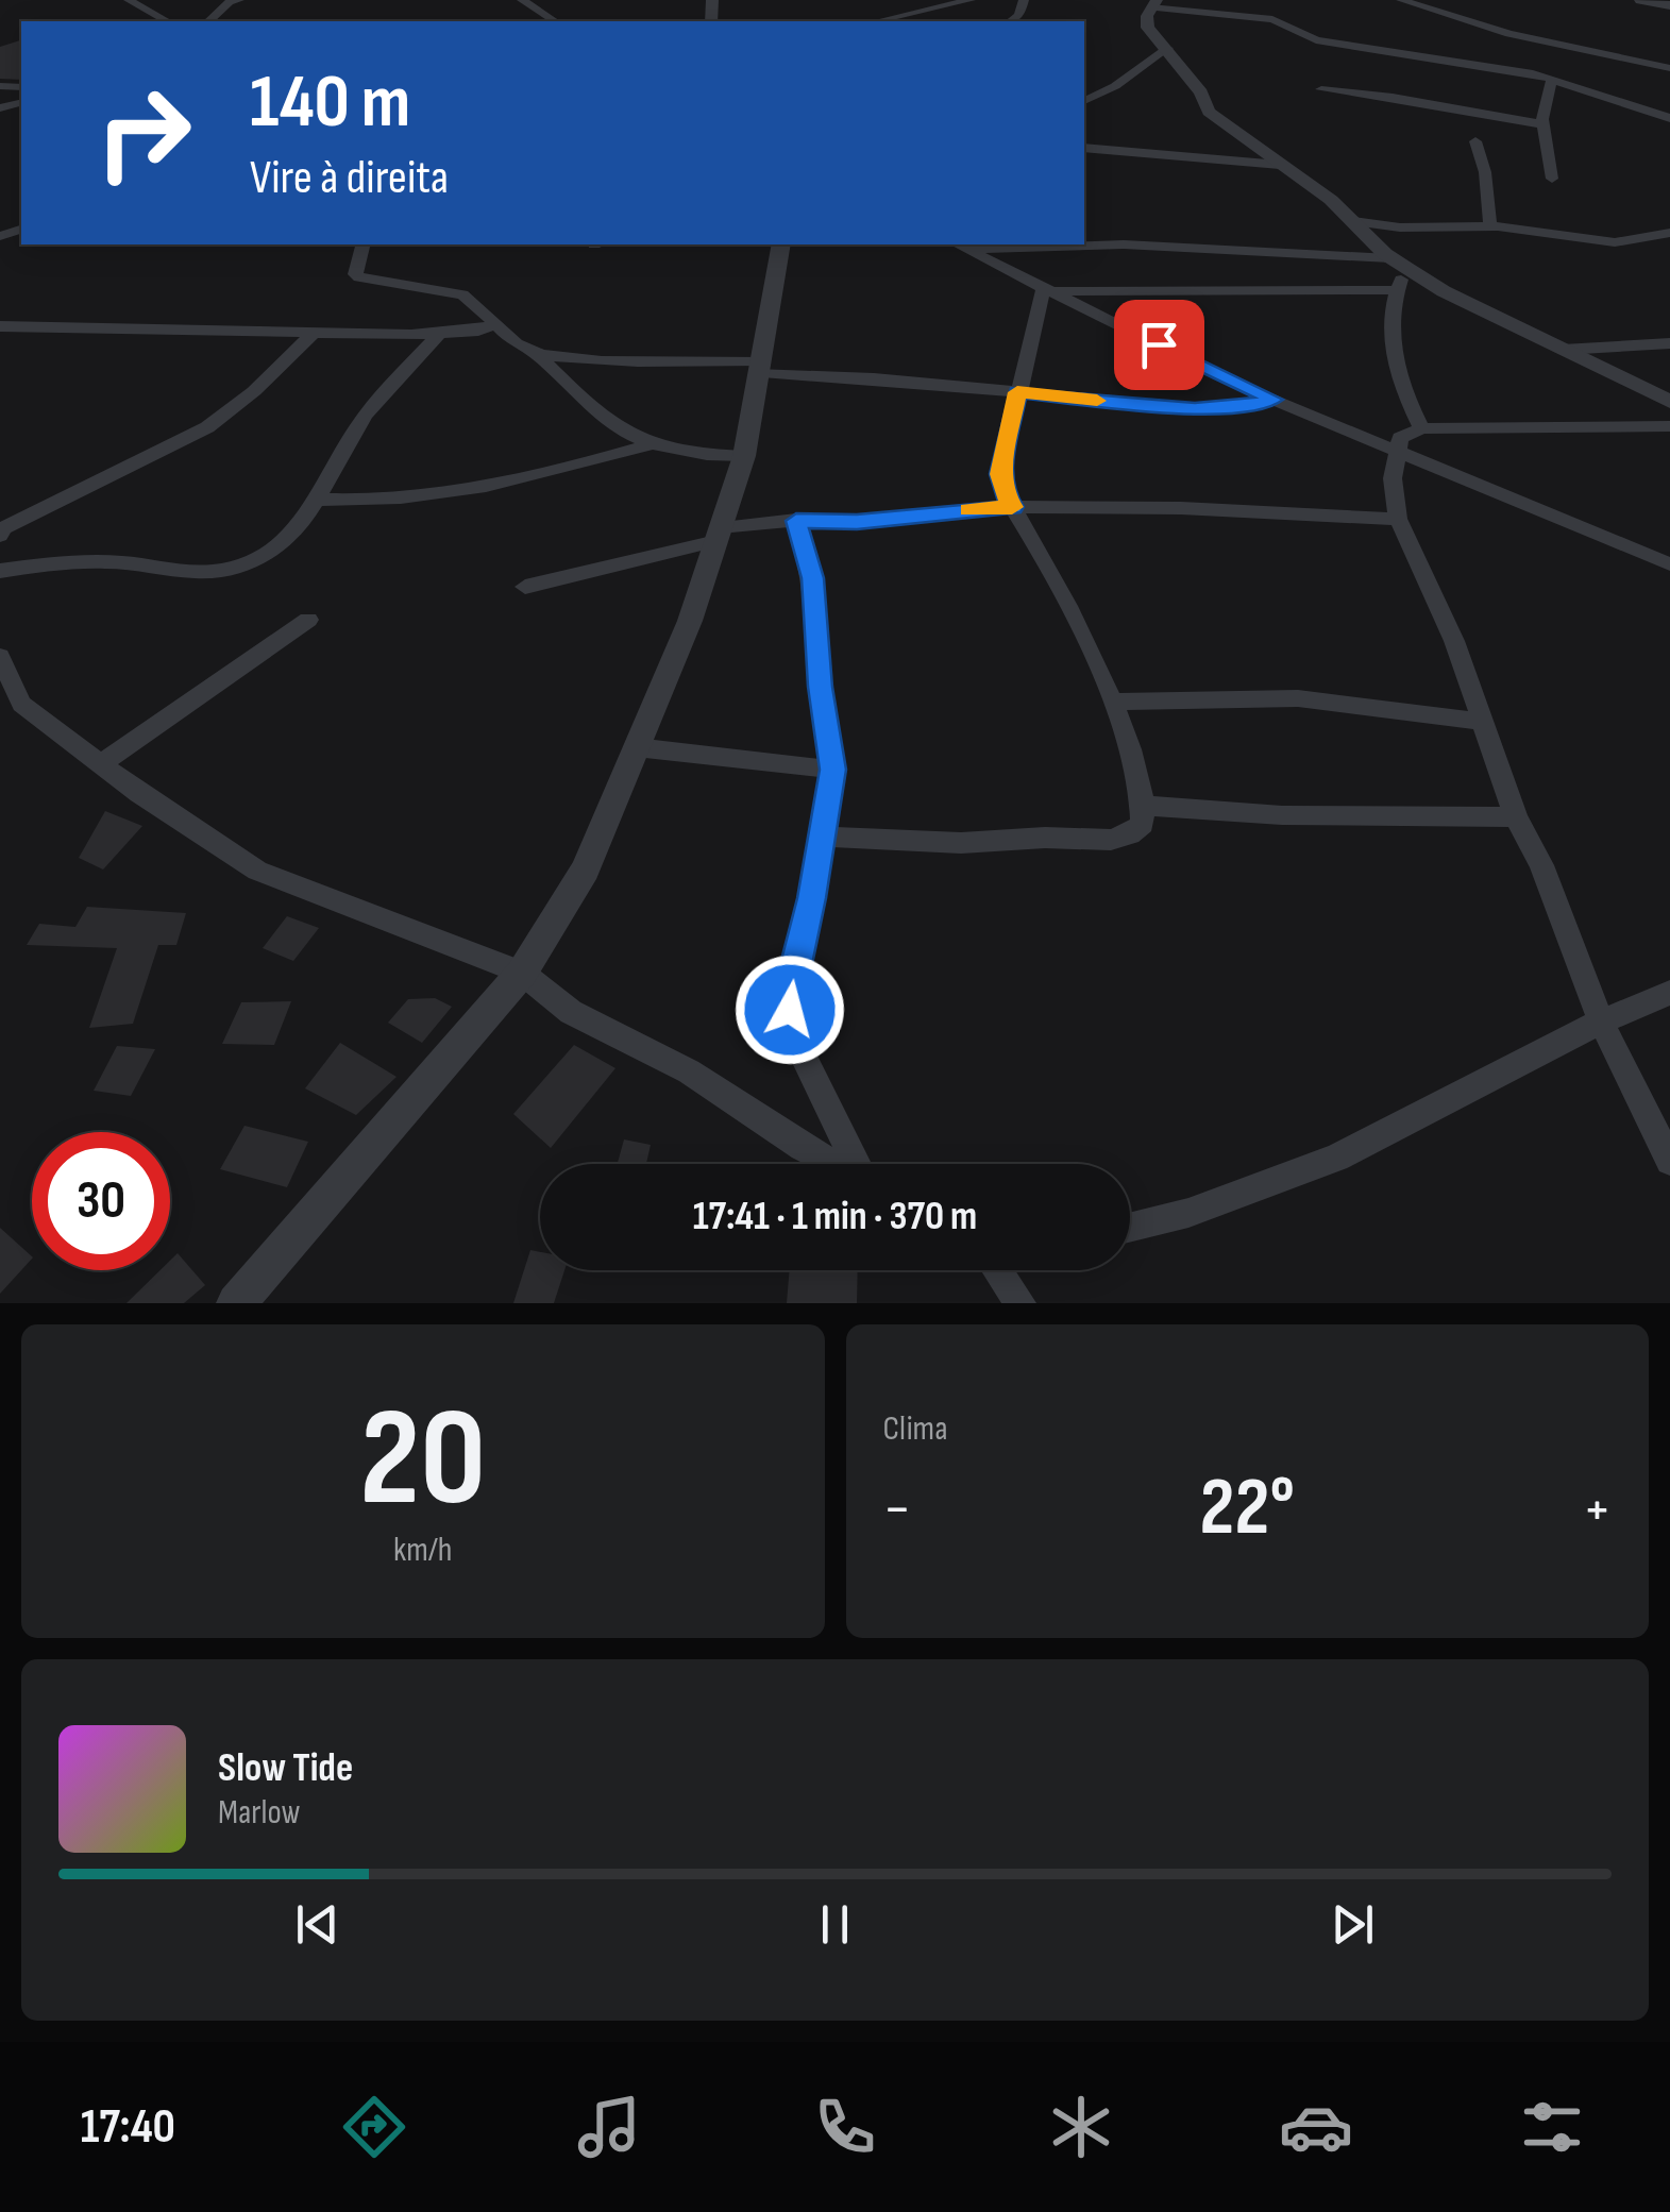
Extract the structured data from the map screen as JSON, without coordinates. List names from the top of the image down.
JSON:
{
  "page": {
    "turn": ["140 m", "Vire à direita"],
    "limit": "30",
    "trip": "17:41 · 1 min · 370 m",
    "tile": [
      ["20", "km/h"],
      "Clima"
    ],
    "heat": ["−", "22°", "+"],
    "song": ["Slow Tide", "Marlow"],
    "tabs": "17:40"
  }
}
